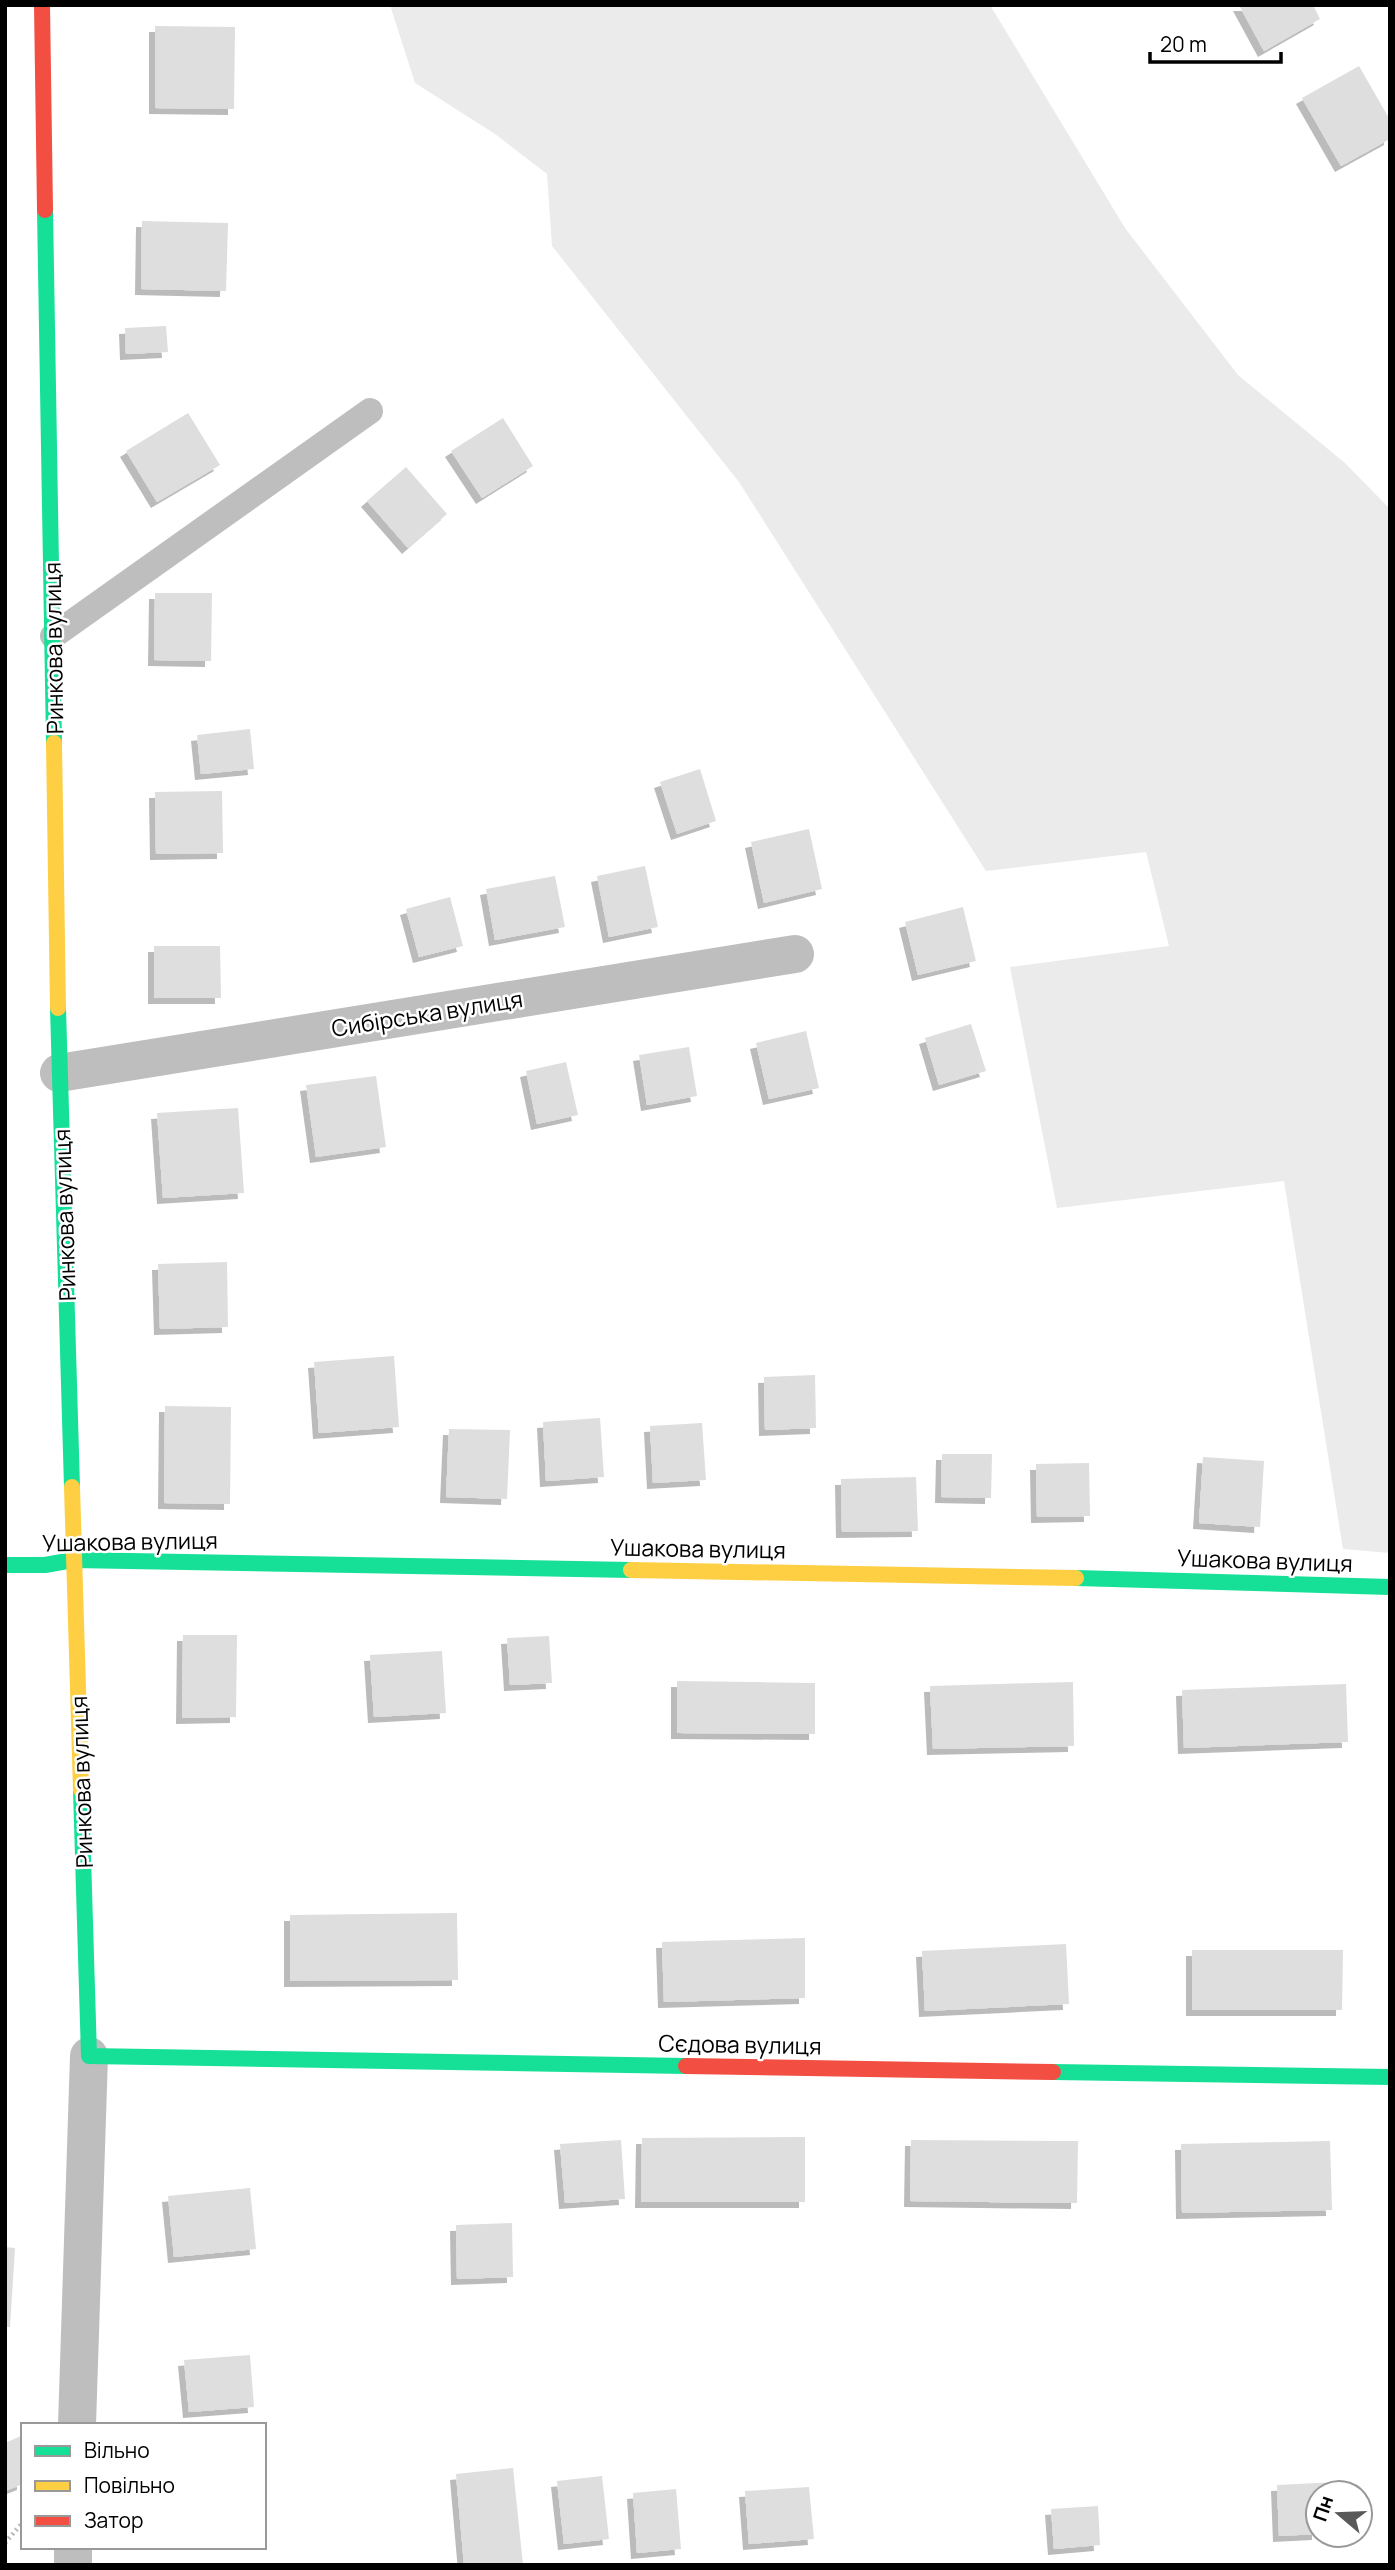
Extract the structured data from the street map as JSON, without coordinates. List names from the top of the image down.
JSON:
{
  "streets": {
    "street": [
      "Ринкова вулиця",
      "Сибірська вулиця",
      "Ушакова вулиця",
      "Сєдова вулиця"
    ]
  },
  "crossings": [
    ["Ринкова вулиця", "Сибірська вулиця"],
    ["Ринкова вулиця", "Ушакова вулиця"],
    ["Ринкова вулиця", "Сєдова вулиця"]
  ],
  "legend": ["Вільно", "Повільно", "Затор"],
  "scale_bar": "20 m",
  "north": "left"
}
